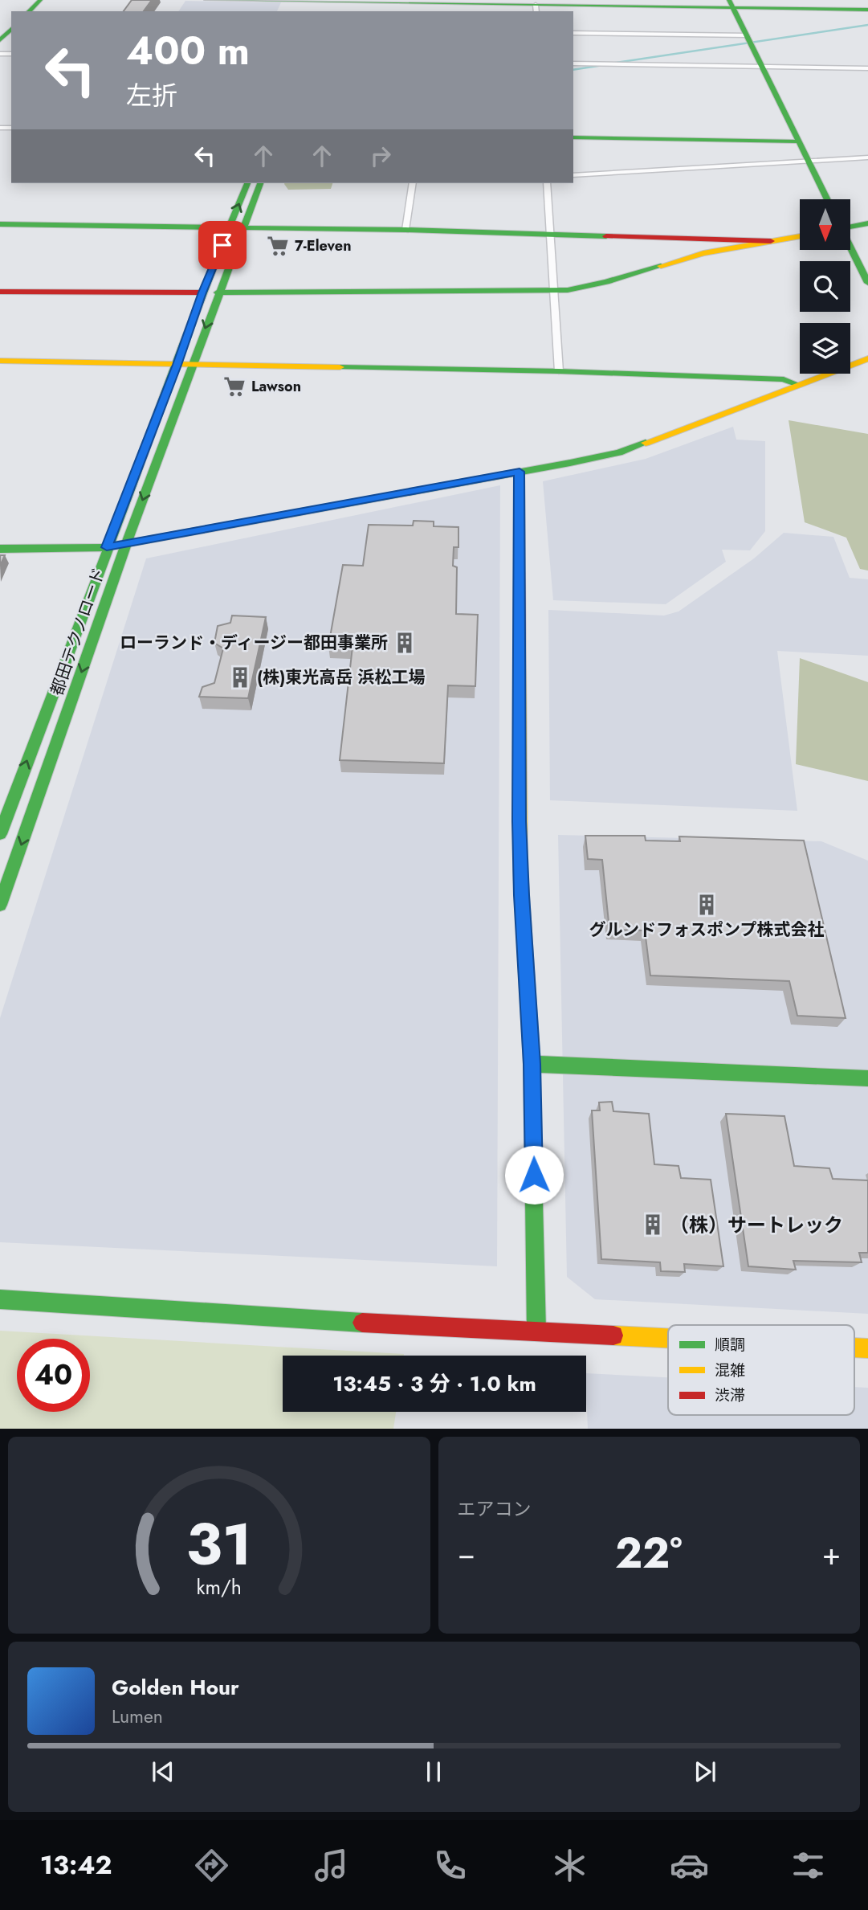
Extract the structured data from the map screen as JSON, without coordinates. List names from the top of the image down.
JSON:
{
  "streets": {
    "street": ["都田テクノロード"]
  },
  "places": {
    "supermarket": ["7-Eleven", "Lawson"],
    "building": [
      "ローランド・ディージー都田事業所",
      "(株)東光高岳 浜松工場",
      "グルンドフォスポンプ株式会社",
      "（株）サートレック"
    ]
  },
  "legend": ["順調", "混雑", "渋滞"],
  "north": "bottom",
  "page": {
    "turn": ["400 m", "左折"],
    "limit": "40",
    "trip": "13:45 · 3 分 · 1.0 km",
    "tile": "エアコン",
    "heat": ["−", "22°", "+"],
    "song": ["Golden Hour", "Lumen"],
    "tabs": "13:42",
    "gauge": ["31", "km/h"]
  }
}
